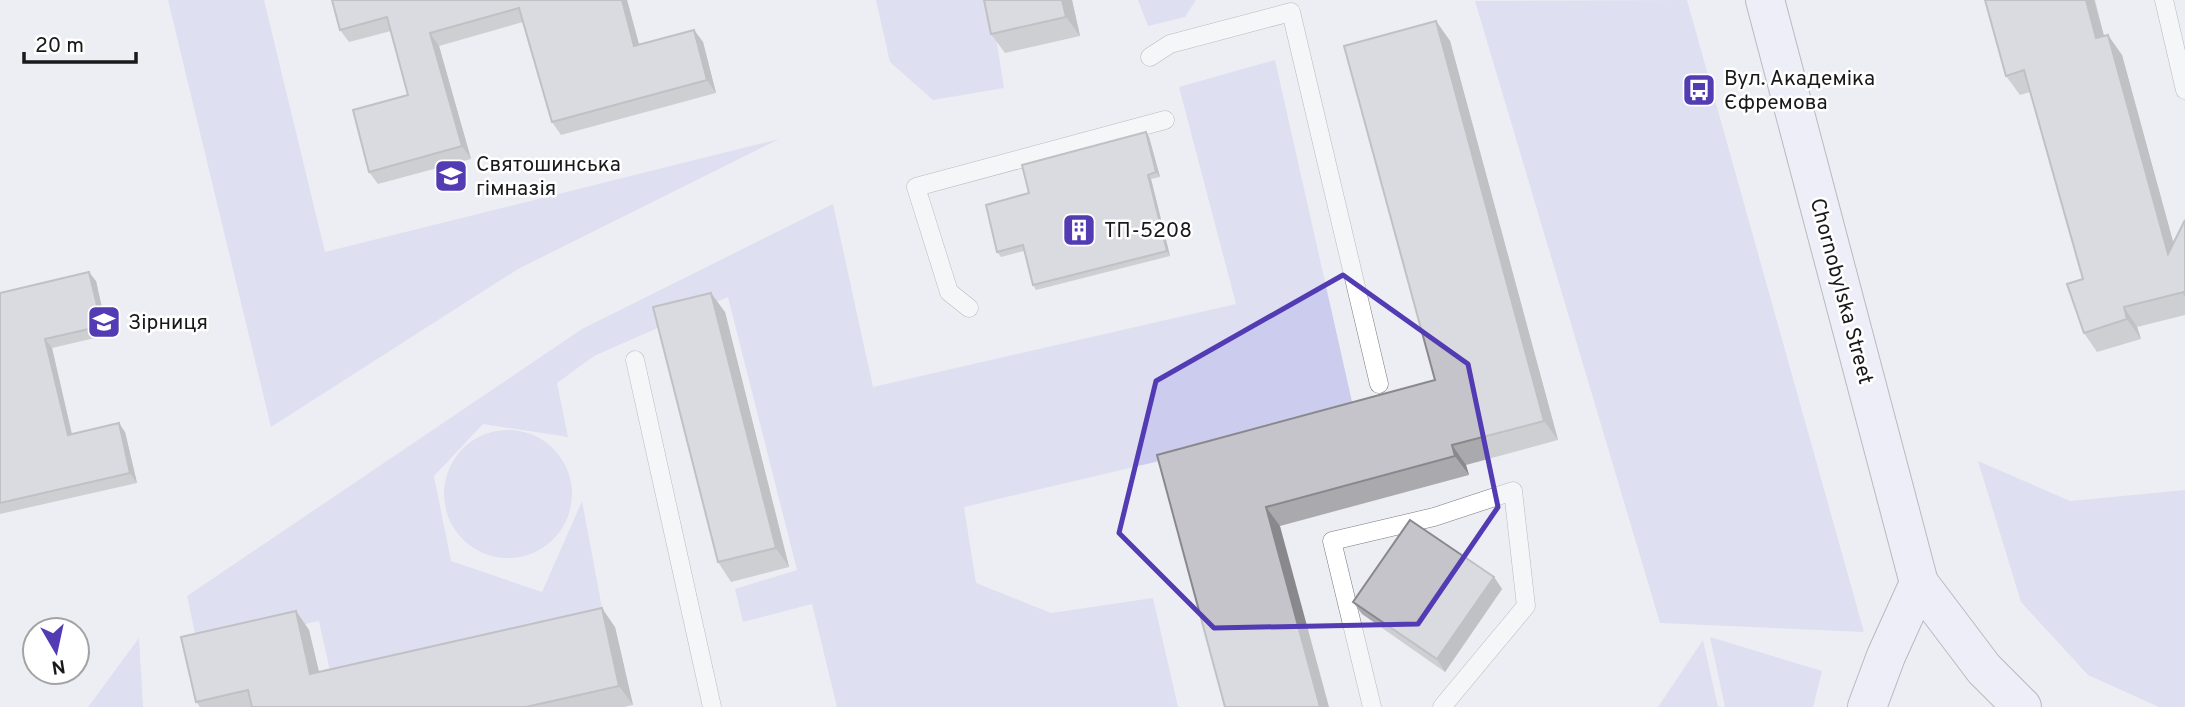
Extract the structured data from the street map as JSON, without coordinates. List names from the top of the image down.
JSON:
{
  "streets": {
    "main road": ["Chornobylska Street"]
  },
  "places": {
    "bus stop": ["Вул. Академіка Єфремова"],
    "school or university": ["Святошинська гімназія", "Зірниця"],
    "building": ["ТП-5208"]
  },
  "scale_bar": "20 m",
  "north": "bottom"
}
